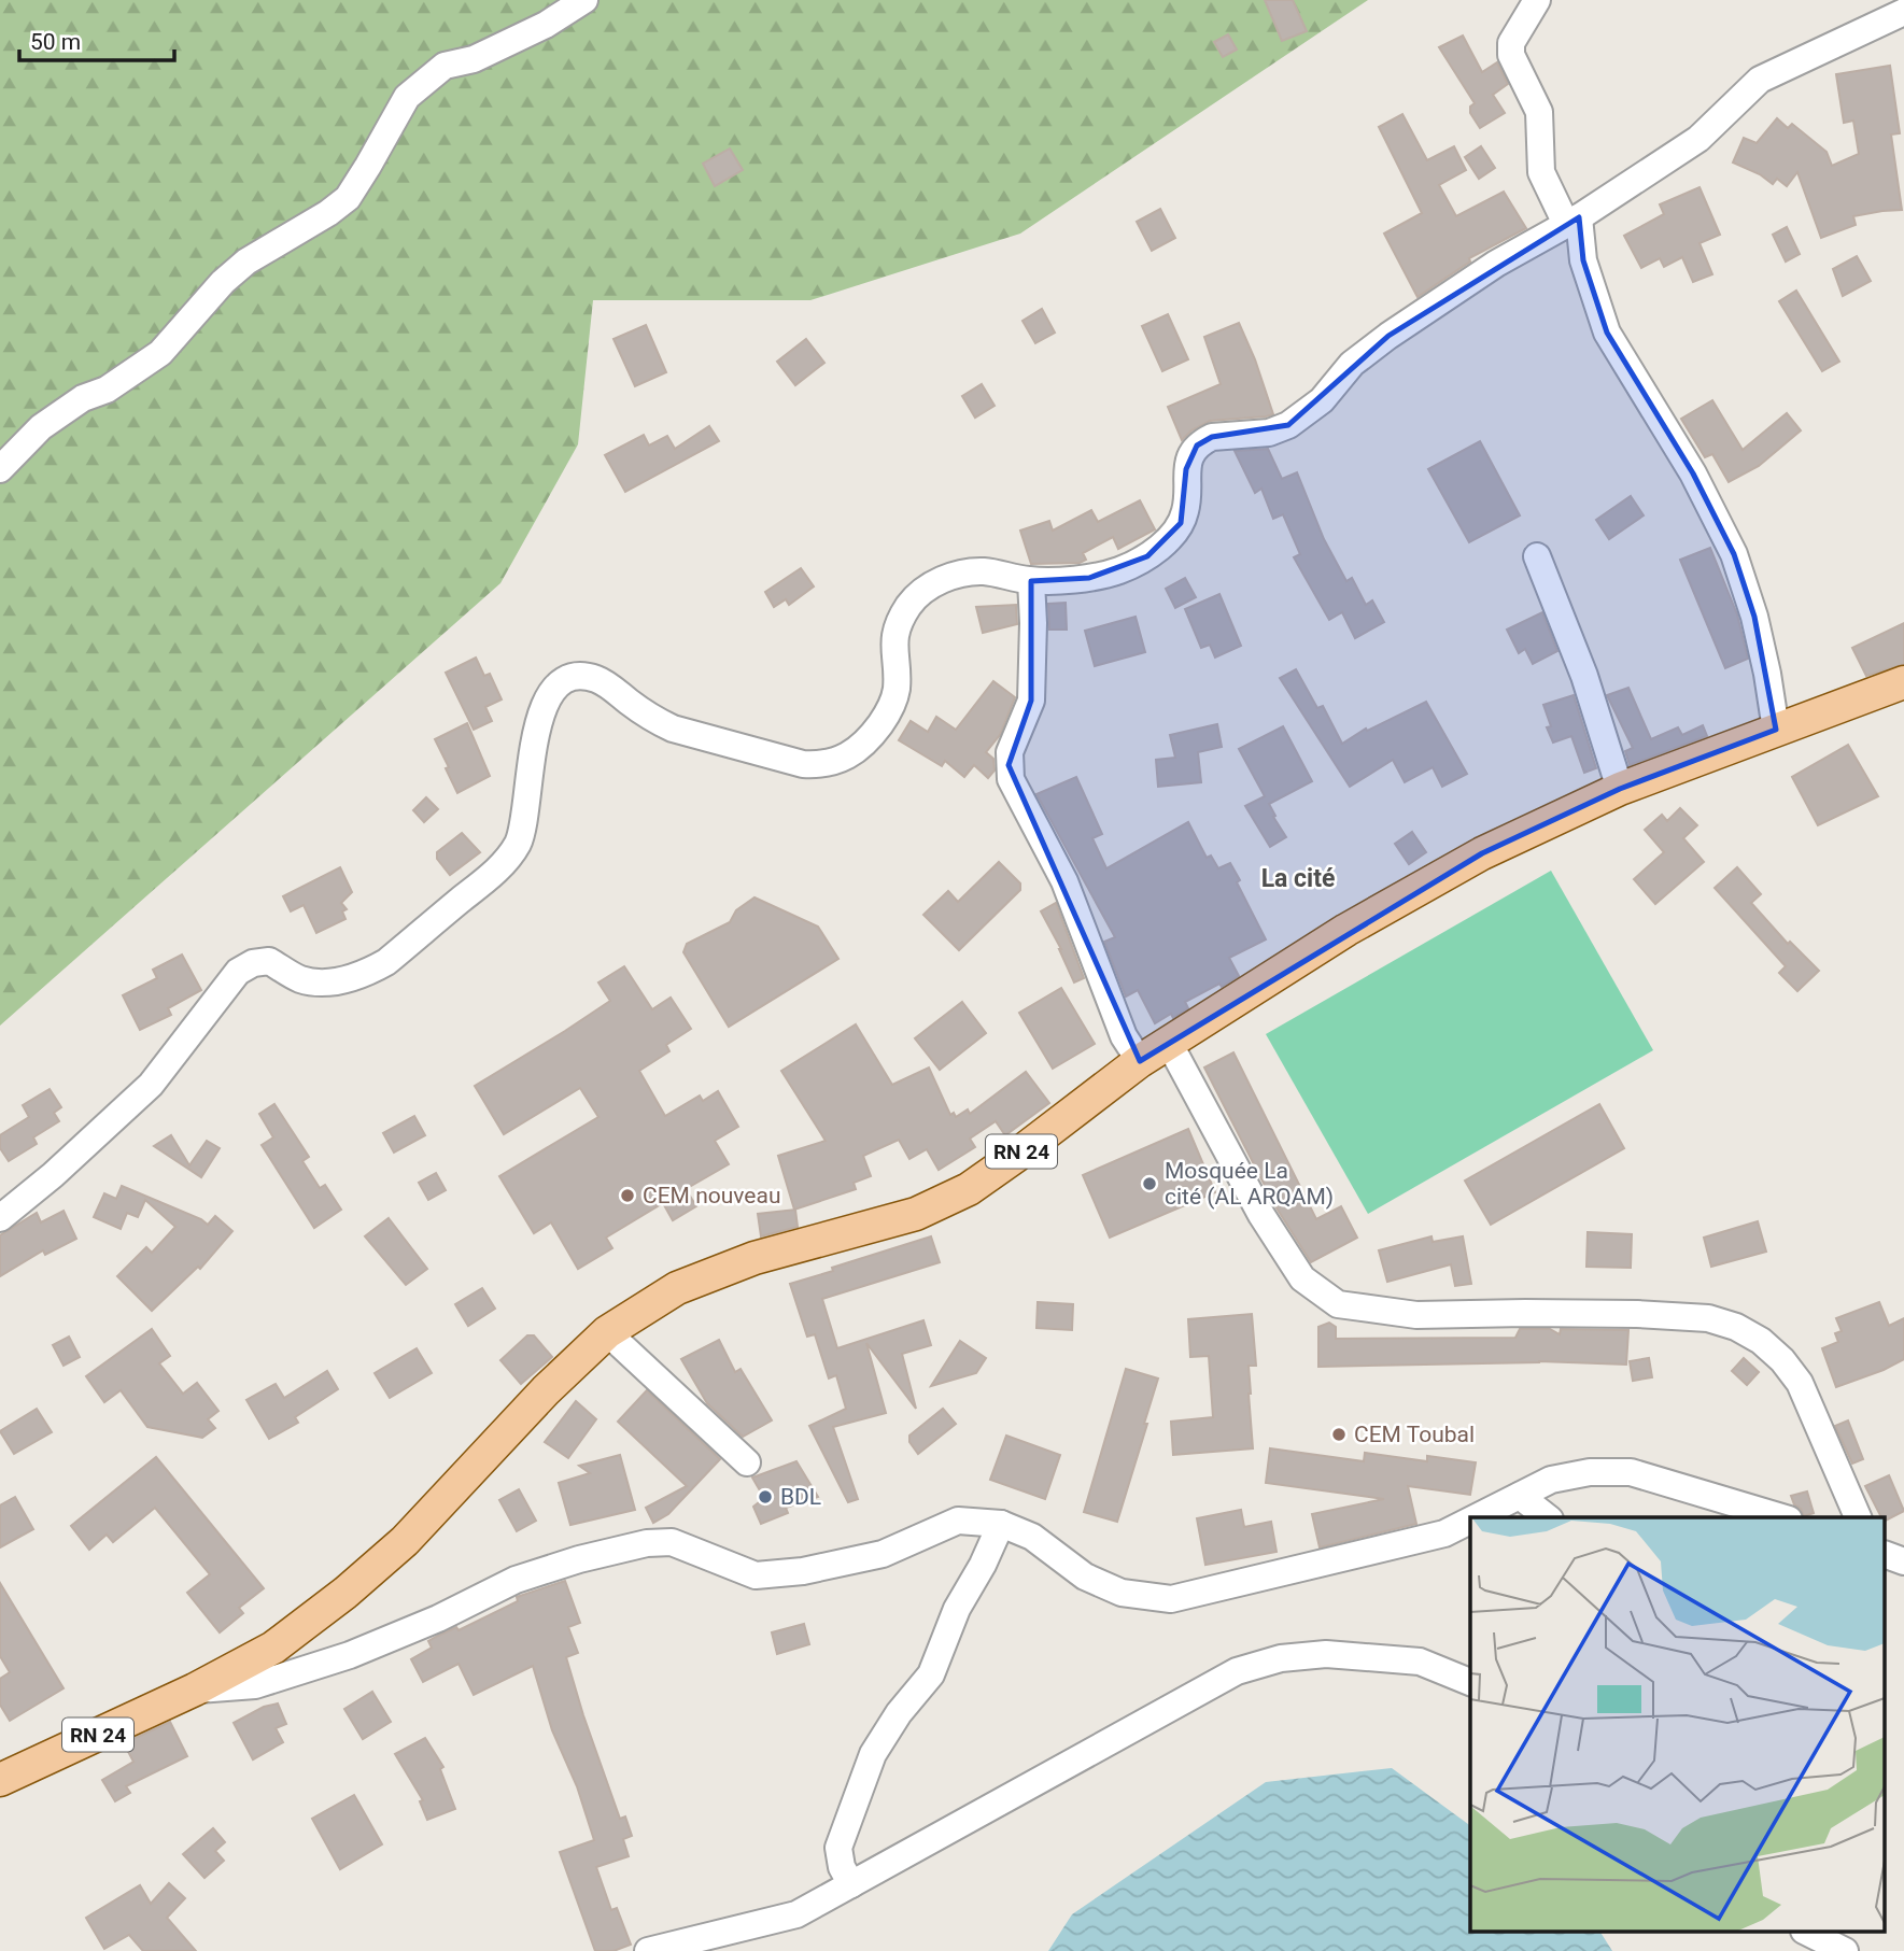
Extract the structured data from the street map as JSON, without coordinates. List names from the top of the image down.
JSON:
{
  "streets": {
    "main road": ["RN 24"]
  },
  "districts": ["La cité"],
  "places": [
    "Mosquée La cité (AL ARQAM)",
    "CEM nouveau",
    "CEM Toubal",
    "BDL"
  ],
  "scale_bar": "50 m"
}
